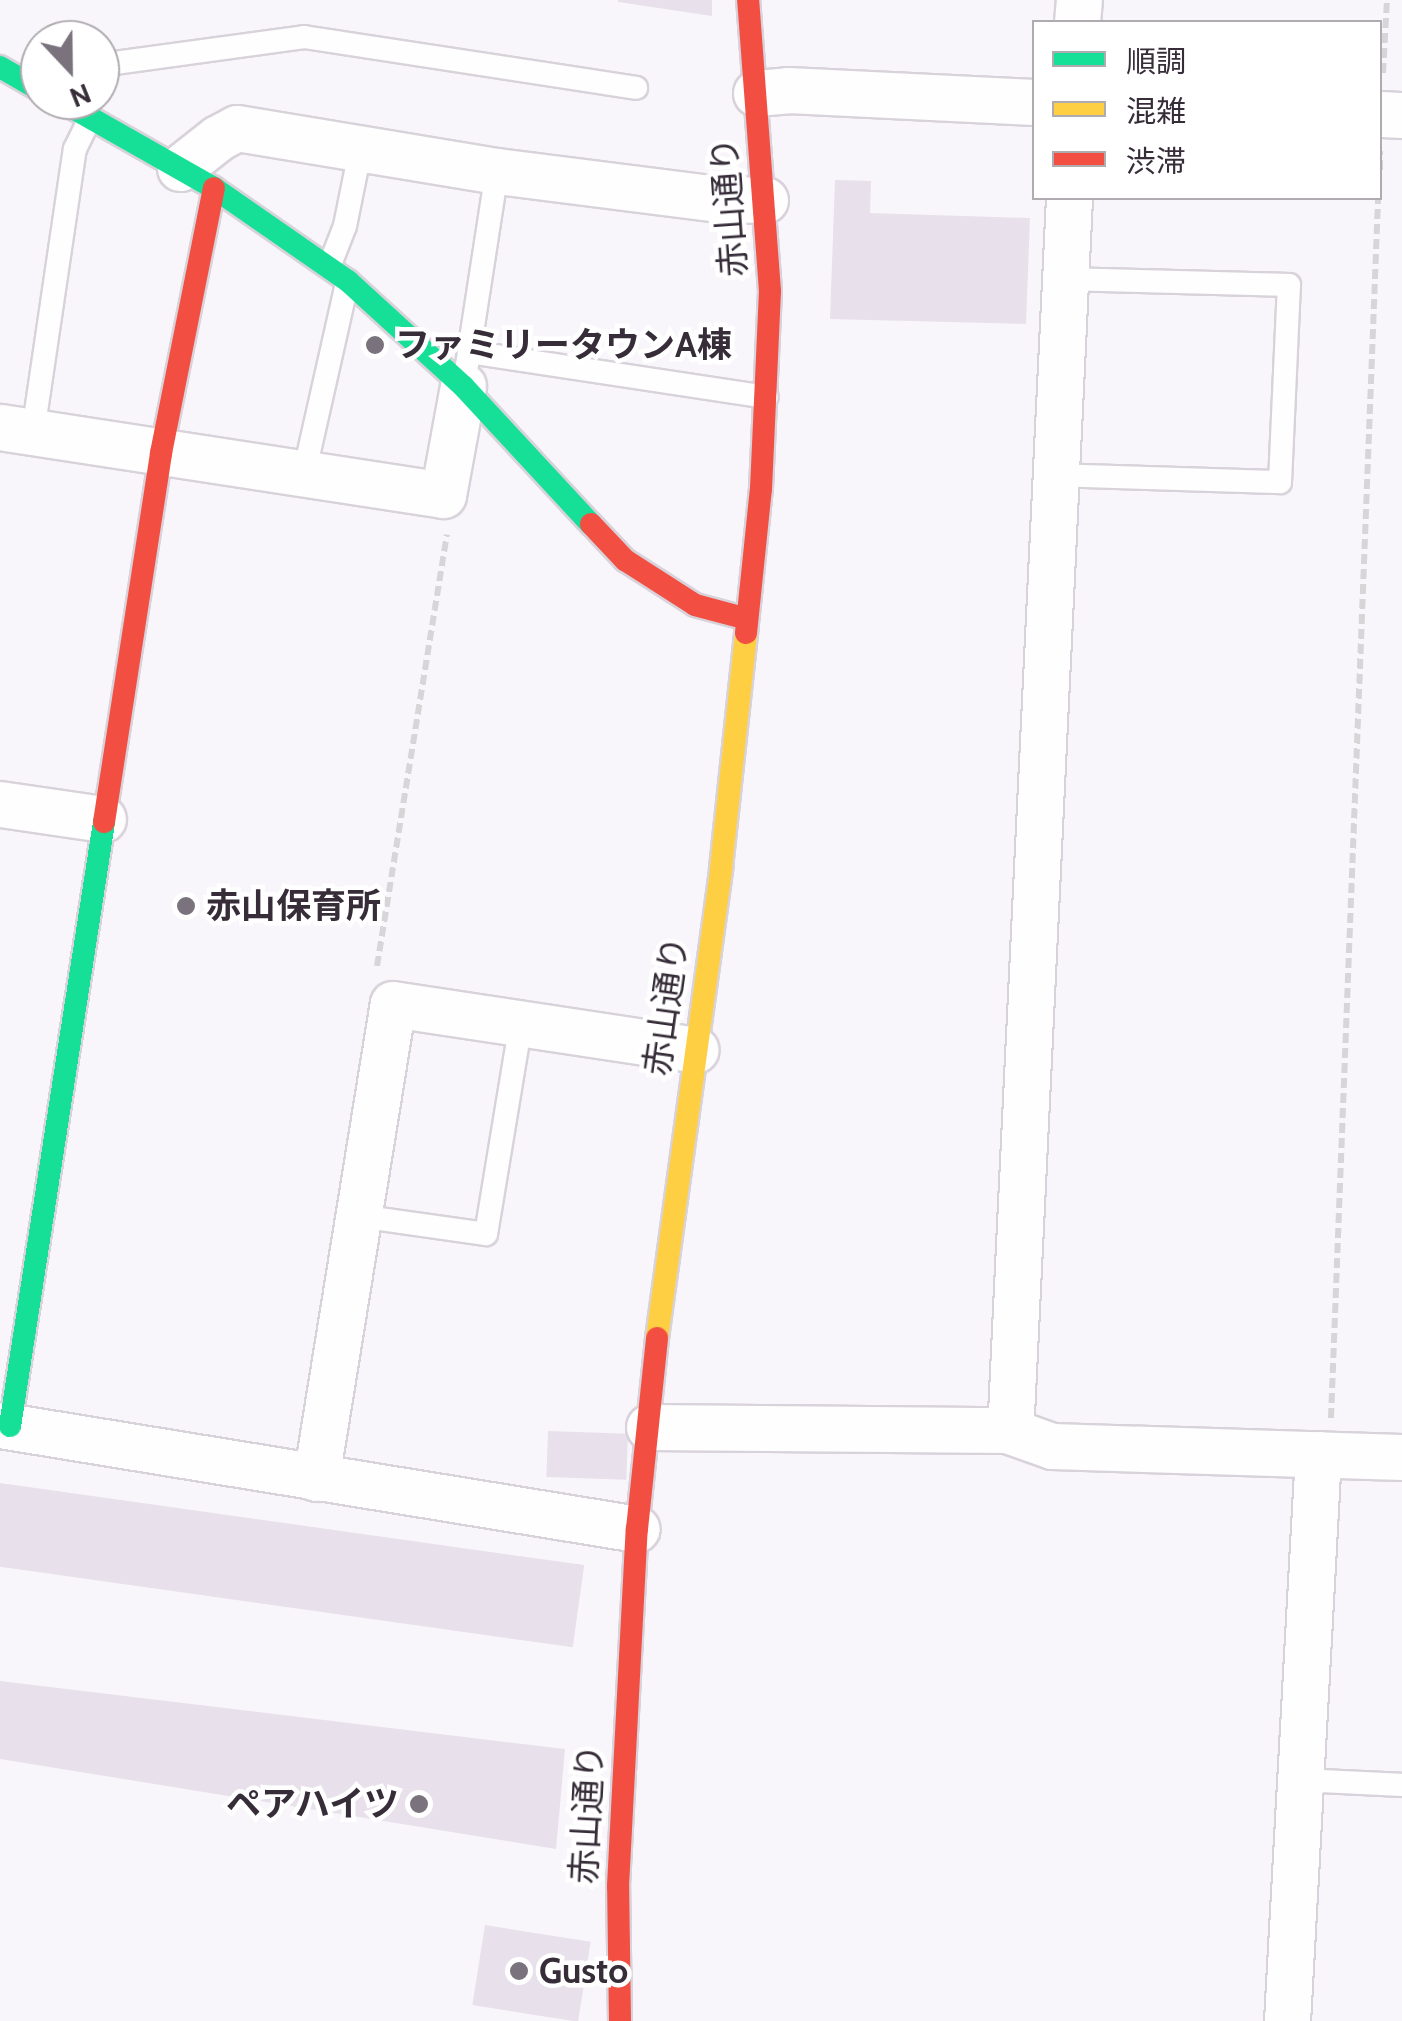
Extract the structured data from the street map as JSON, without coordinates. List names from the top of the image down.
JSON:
{
  "streets": {
    "street": ["赤山通り"]
  },
  "places": [
    "ファミリータウンA棟",
    "赤山保育所",
    "ペアハイツ",
    "Gusto"
  ],
  "legend": ["順調", "混雑", "渋滞"],
  "north": "bottom"
}
